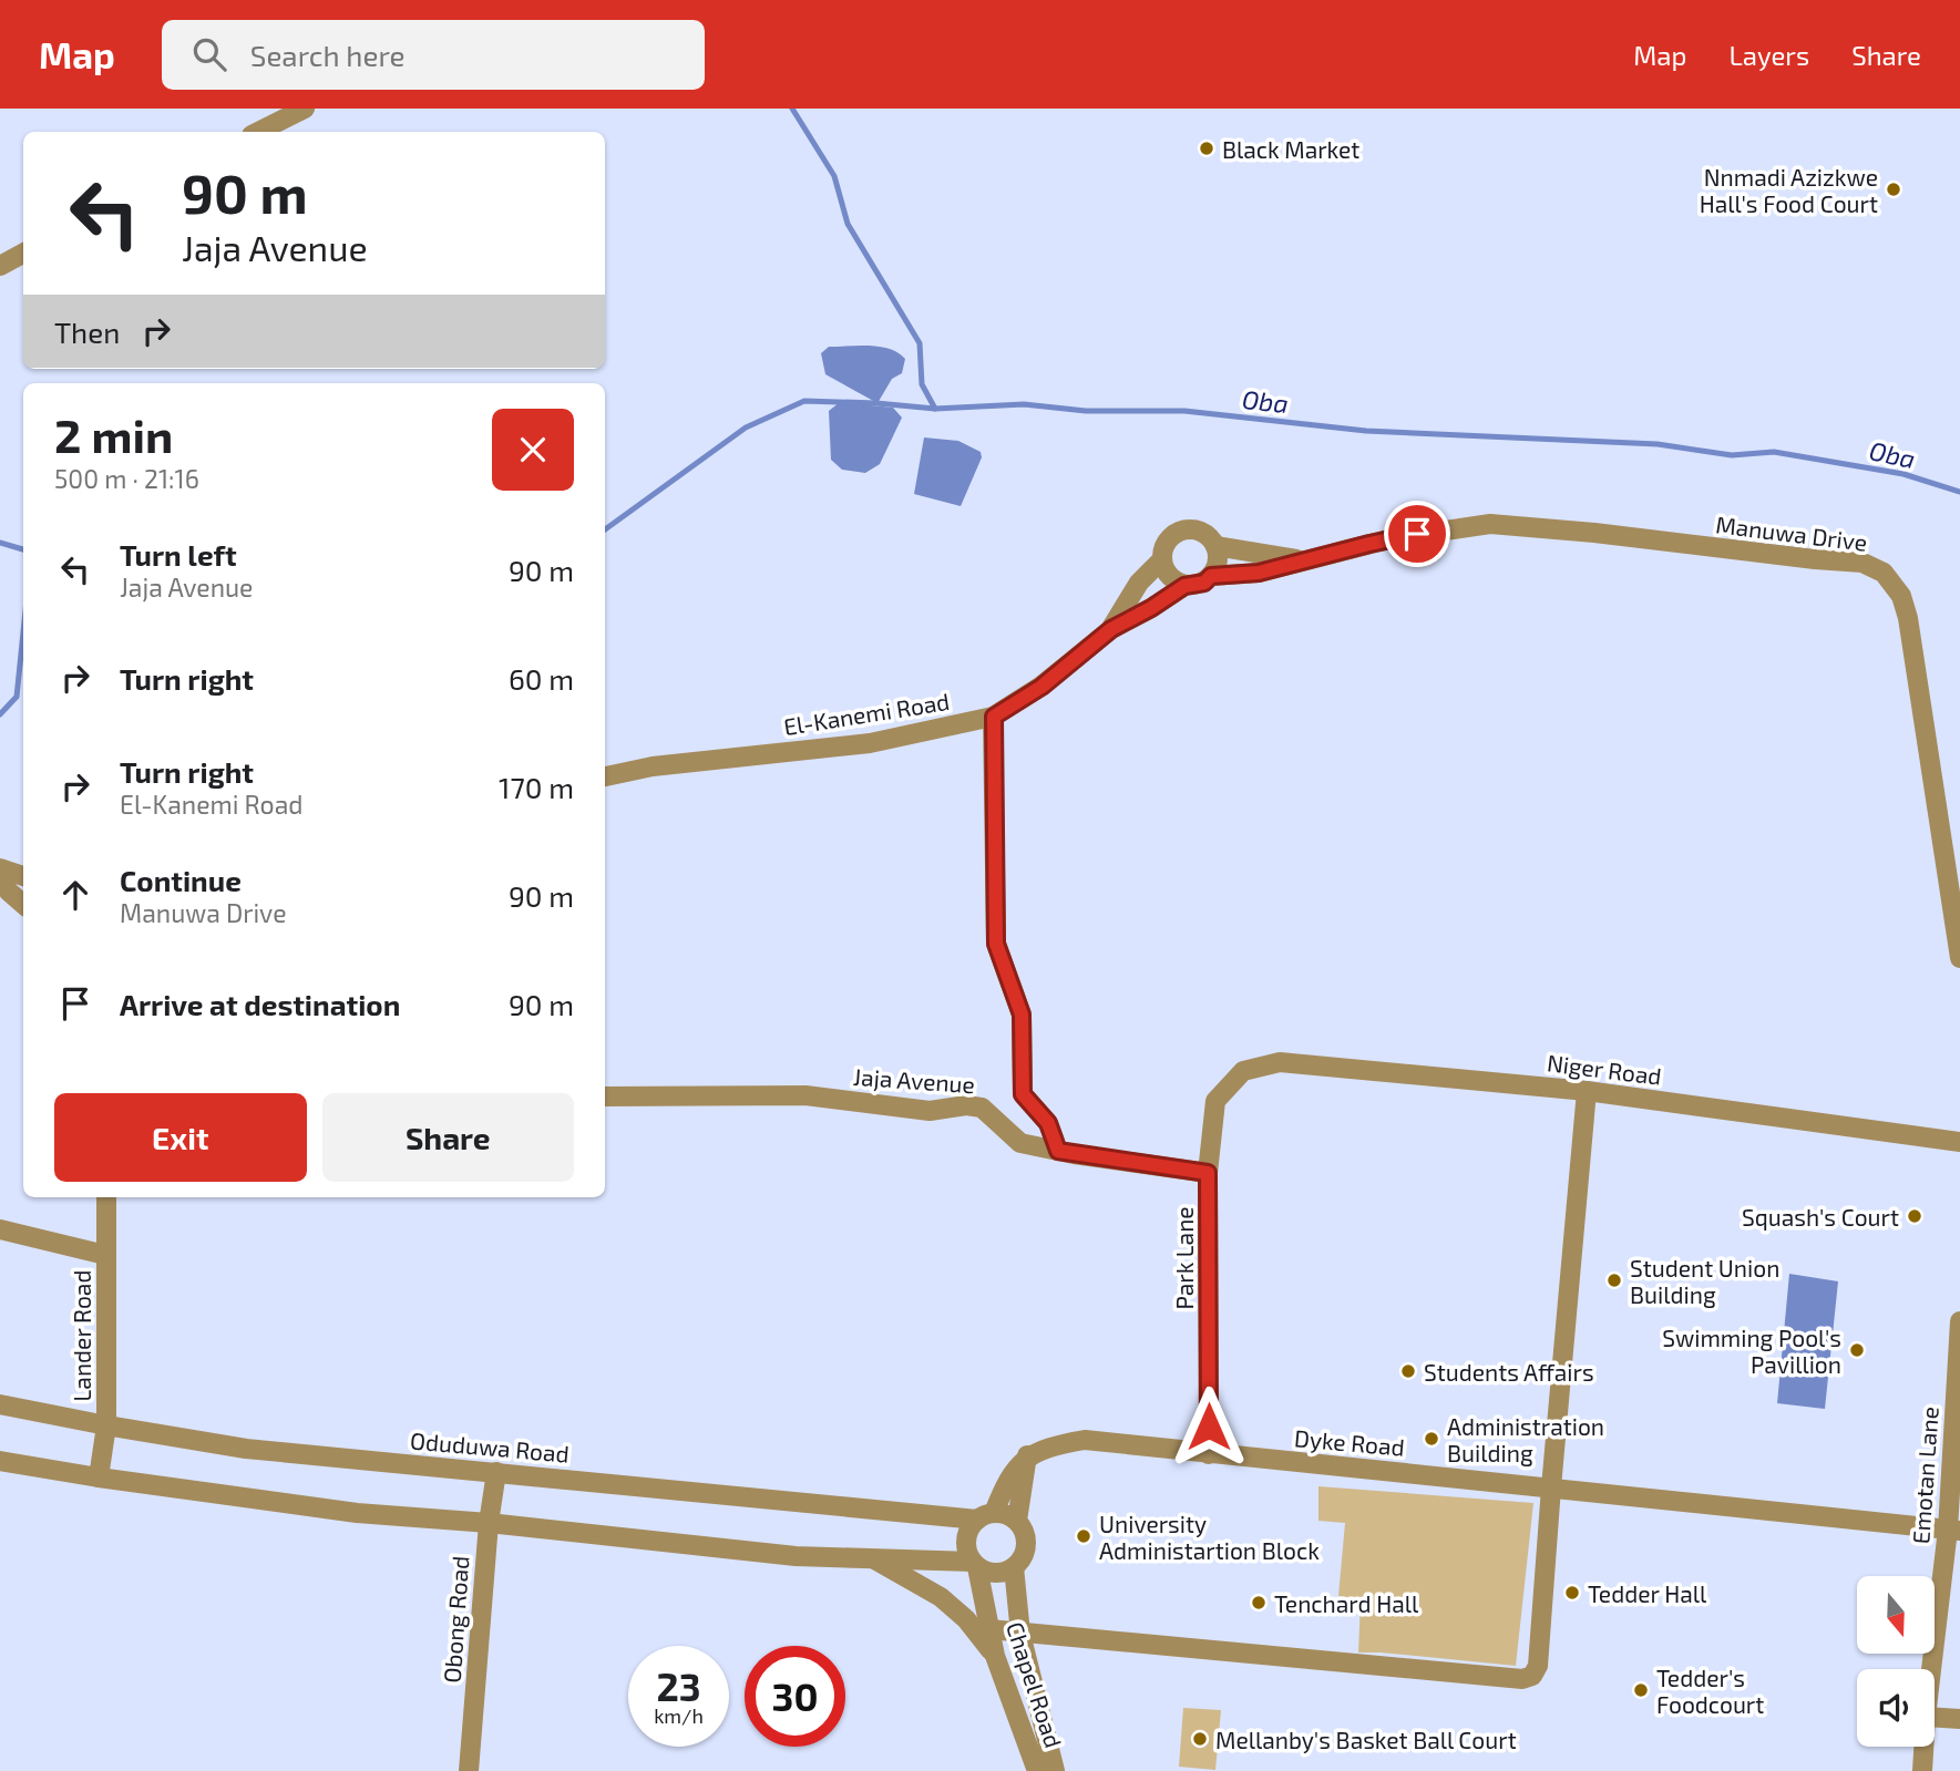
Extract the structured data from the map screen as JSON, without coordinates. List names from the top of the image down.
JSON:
{
  "streets": {
    "street": [
      "Manuwa Drive",
      "El-Kanemi Road",
      "Niger Road",
      "Jaja Avenue",
      "Park Lane",
      "Lander Road",
      "Dyke Road",
      "Oduduwa Road",
      "Emotan Lane",
      "Obong Road",
      "Chapel Road"
    ]
  },
  "crossings": [
    ["Manuwa Drive", "El-Kanemi Road"],
    ["Niger Road", "Park Lane"],
    ["Jaja Avenue", "Park Lane"],
    ["Park Lane", "Dyke Road"],
    ["Lander Road", "Oduduwa Road"],
    ["Dyke Road", "Emotan Lane"],
    ["Oduduwa Road", "Obong Road"],
    ["Oduduwa Road", "Chapel Road"]
  ],
  "water": ["Oba"],
  "places": [
    "Black Market",
    "Nnmadi Azizkwe Hall's Food Court",
    "Squash's Court",
    "Student Union Building",
    "Swimming Pool's Pavillion",
    "Students Affairs",
    "Administration Building",
    "University Administartion Block",
    "Tedder Hall",
    "Tenchard Hall",
    "Tedder's Foodcourt",
    "Mellanby's Basket Ball Court"
  ],
  "north": "bottom",
  "page": {
    "header": "Map",
    "search": "Search here",
    "nav": ["Map", "Layers", "Share"],
    "turn": ["90 m", "Jaja Avenue"],
    "then": "Then",
    "heading": ["2 min", "500 m · 21:16"],
    "list": [
      {
        "name": "Turn left",
        "note": "Jaja Avenue",
        "value": "90 m"
      },
      {
        "name": "Turn right",
        "value": "60 m"
      },
      {
        "name": "Turn right",
        "note": "El-Kanemi Road",
        "value": "170 m"
      },
      {
        "name": "Continue",
        "note": "Manuwa Drive",
        "value": "90 m"
      },
      {
        "name": "Arrive at destination",
        "value": "90 m"
      }
    ],
    "buttons": ["Exit", "Share"],
    "speed": "23 km/h",
    "limit": "30"
  }
}
